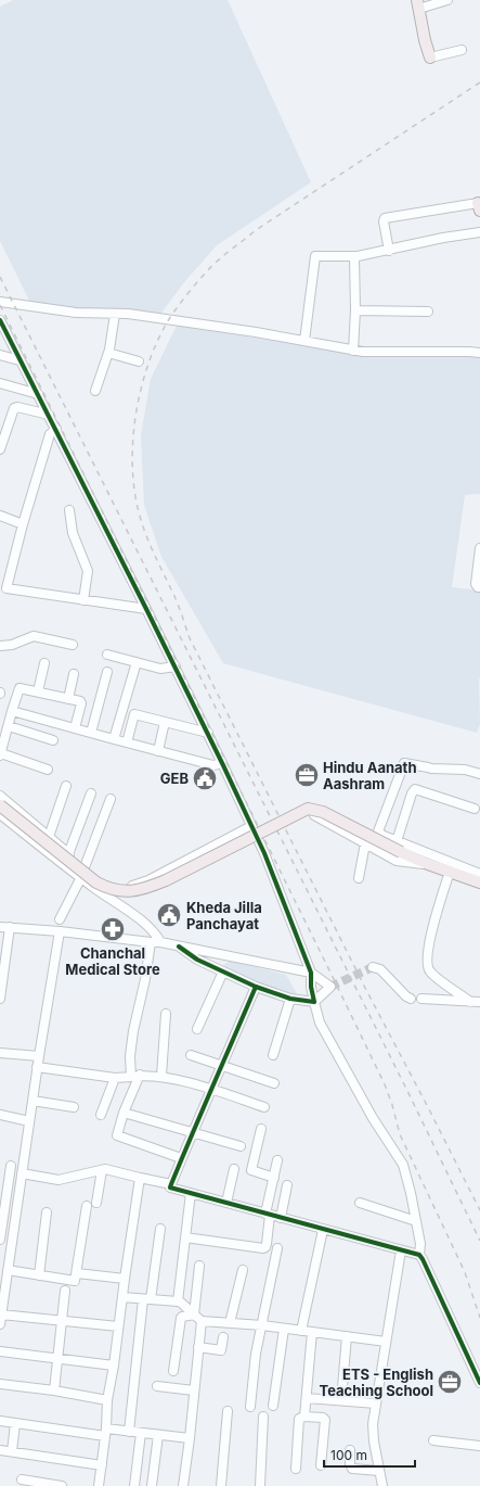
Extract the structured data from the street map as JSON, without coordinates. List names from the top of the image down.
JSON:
{
  "places": {
    "office": ["Hindu Aanath Aashram", "ETS - English Teaching School"],
    "public building": ["GEB", "Kheda Jilla Panchayat"],
    "pharmacy": ["Chanchal Medical Store"]
  },
  "scale_bar": "100 m"
}
